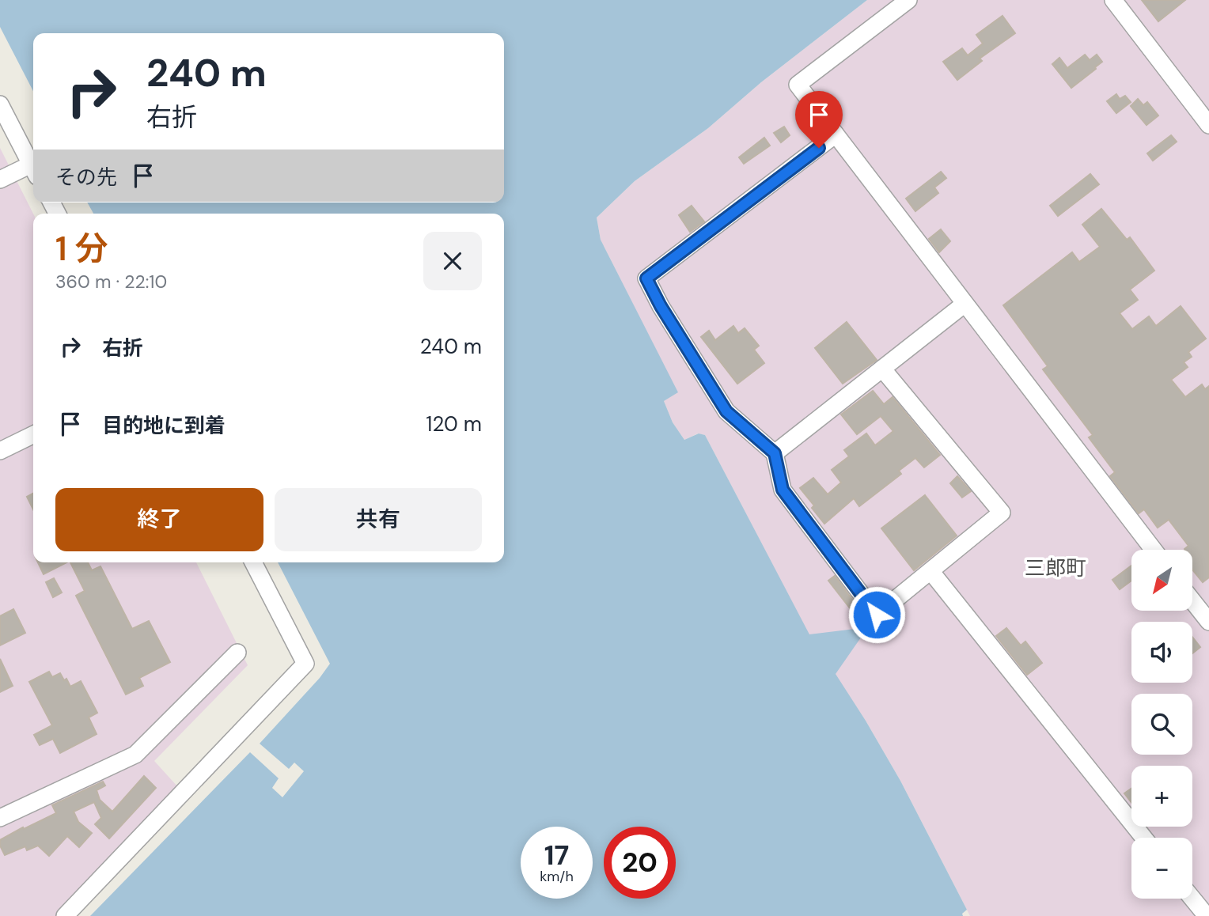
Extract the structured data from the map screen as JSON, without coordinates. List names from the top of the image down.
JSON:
{
  "districts": ["三郎町"],
  "north": "bottom left",
  "page": {
    "turn": ["240 m", "右折"],
    "then": "その先",
    "heading": ["1 分", "360 m · 22:10"],
    "list": [
      {
        "name": "右折",
        "value": "240 m"
      },
      {
        "name": "目的地に到着",
        "value": "120 m"
      }
    ],
    "buttons": ["終了", "共有"],
    "map_buttons": ["+", "−"],
    "speed": "17 km/h",
    "limit": "20"
  }
}
